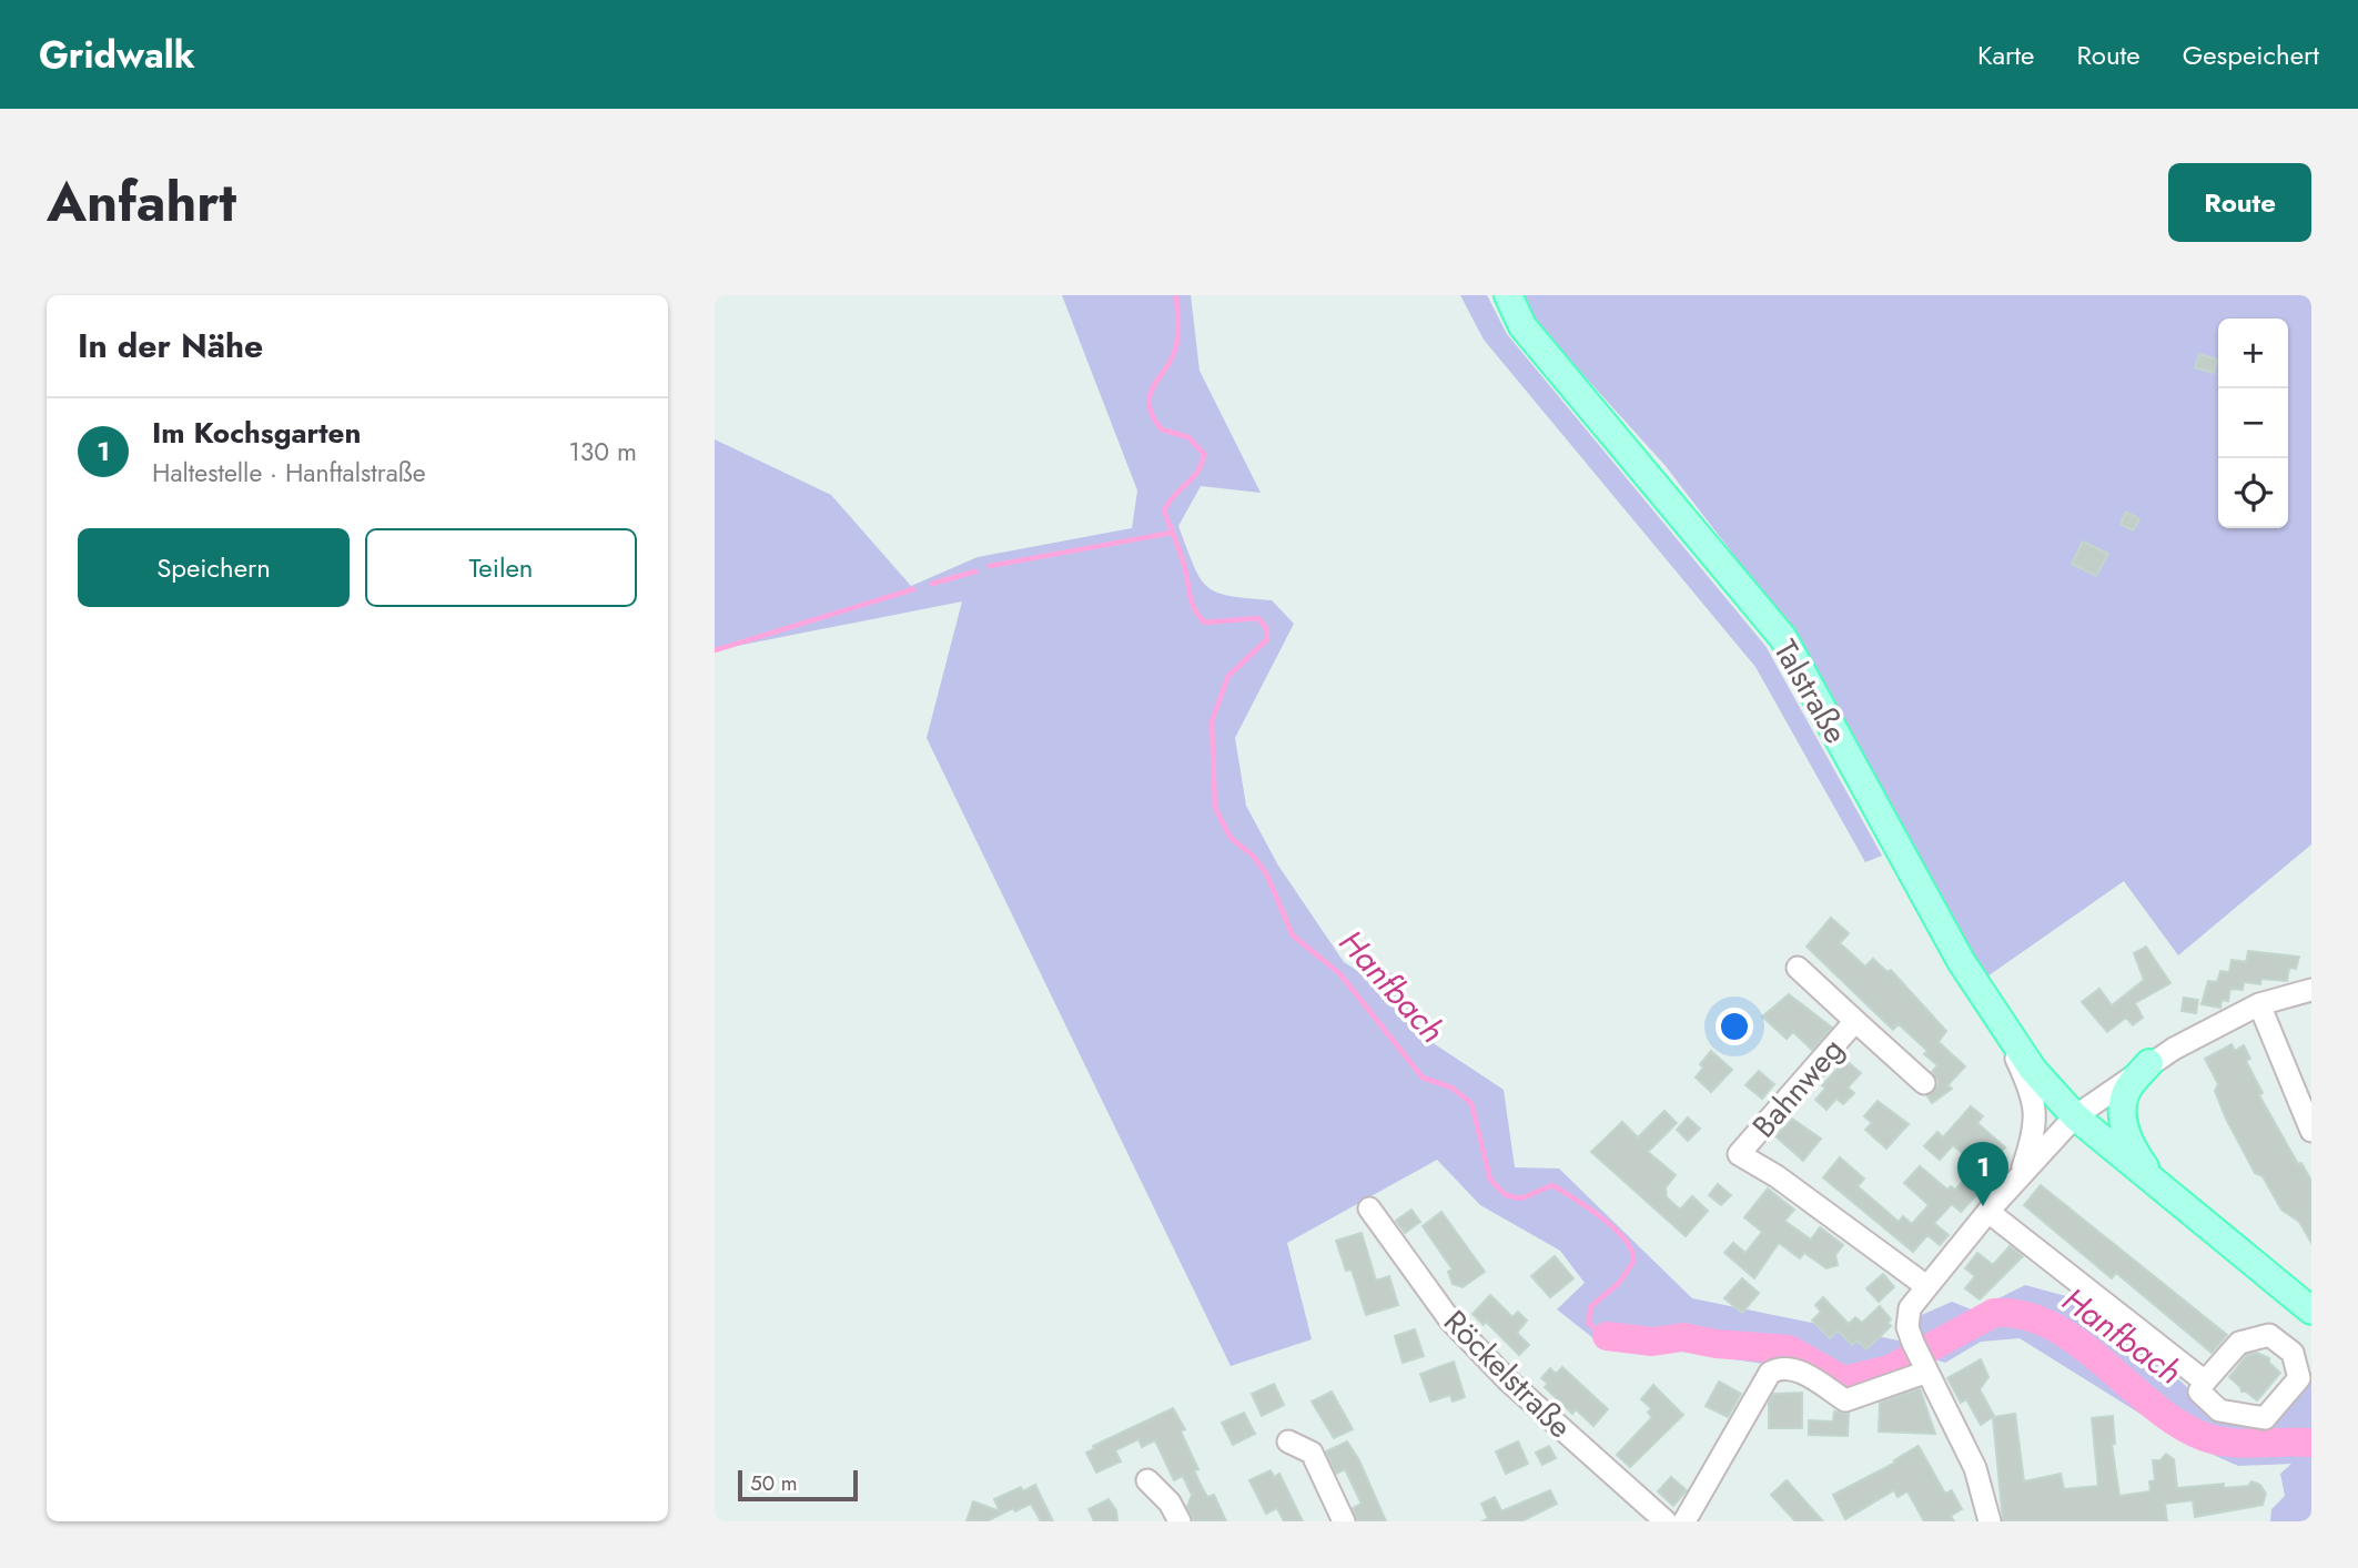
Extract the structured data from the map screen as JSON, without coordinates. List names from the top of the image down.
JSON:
{
  "streets": {
    "main road": ["Talstraße"],
    "street": ["Bahnweg", "Röckelstraße"]
  },
  "water": ["Hanfbach"],
  "scale_bar": "50 m",
  "page": {
    "header": "Gridwalk",
    "nav": ["Karte", "Route", "Gespeichert"],
    "title": "Anfahrt",
    "buttons": [
      "Route",
      ["Speichern", "Teilen"]
    ],
    "heading": "In der Nähe",
    "map_buttons": ["+", "−"],
    "list": [
      {
        "mark": "1",
        "name": "Im Kochsgarten",
        "note": "Haltestelle · Hanftalstraße",
        "value": "130 m"
      }
    ],
    "pins": "1",
    "scale": "50 m"
  }
}
